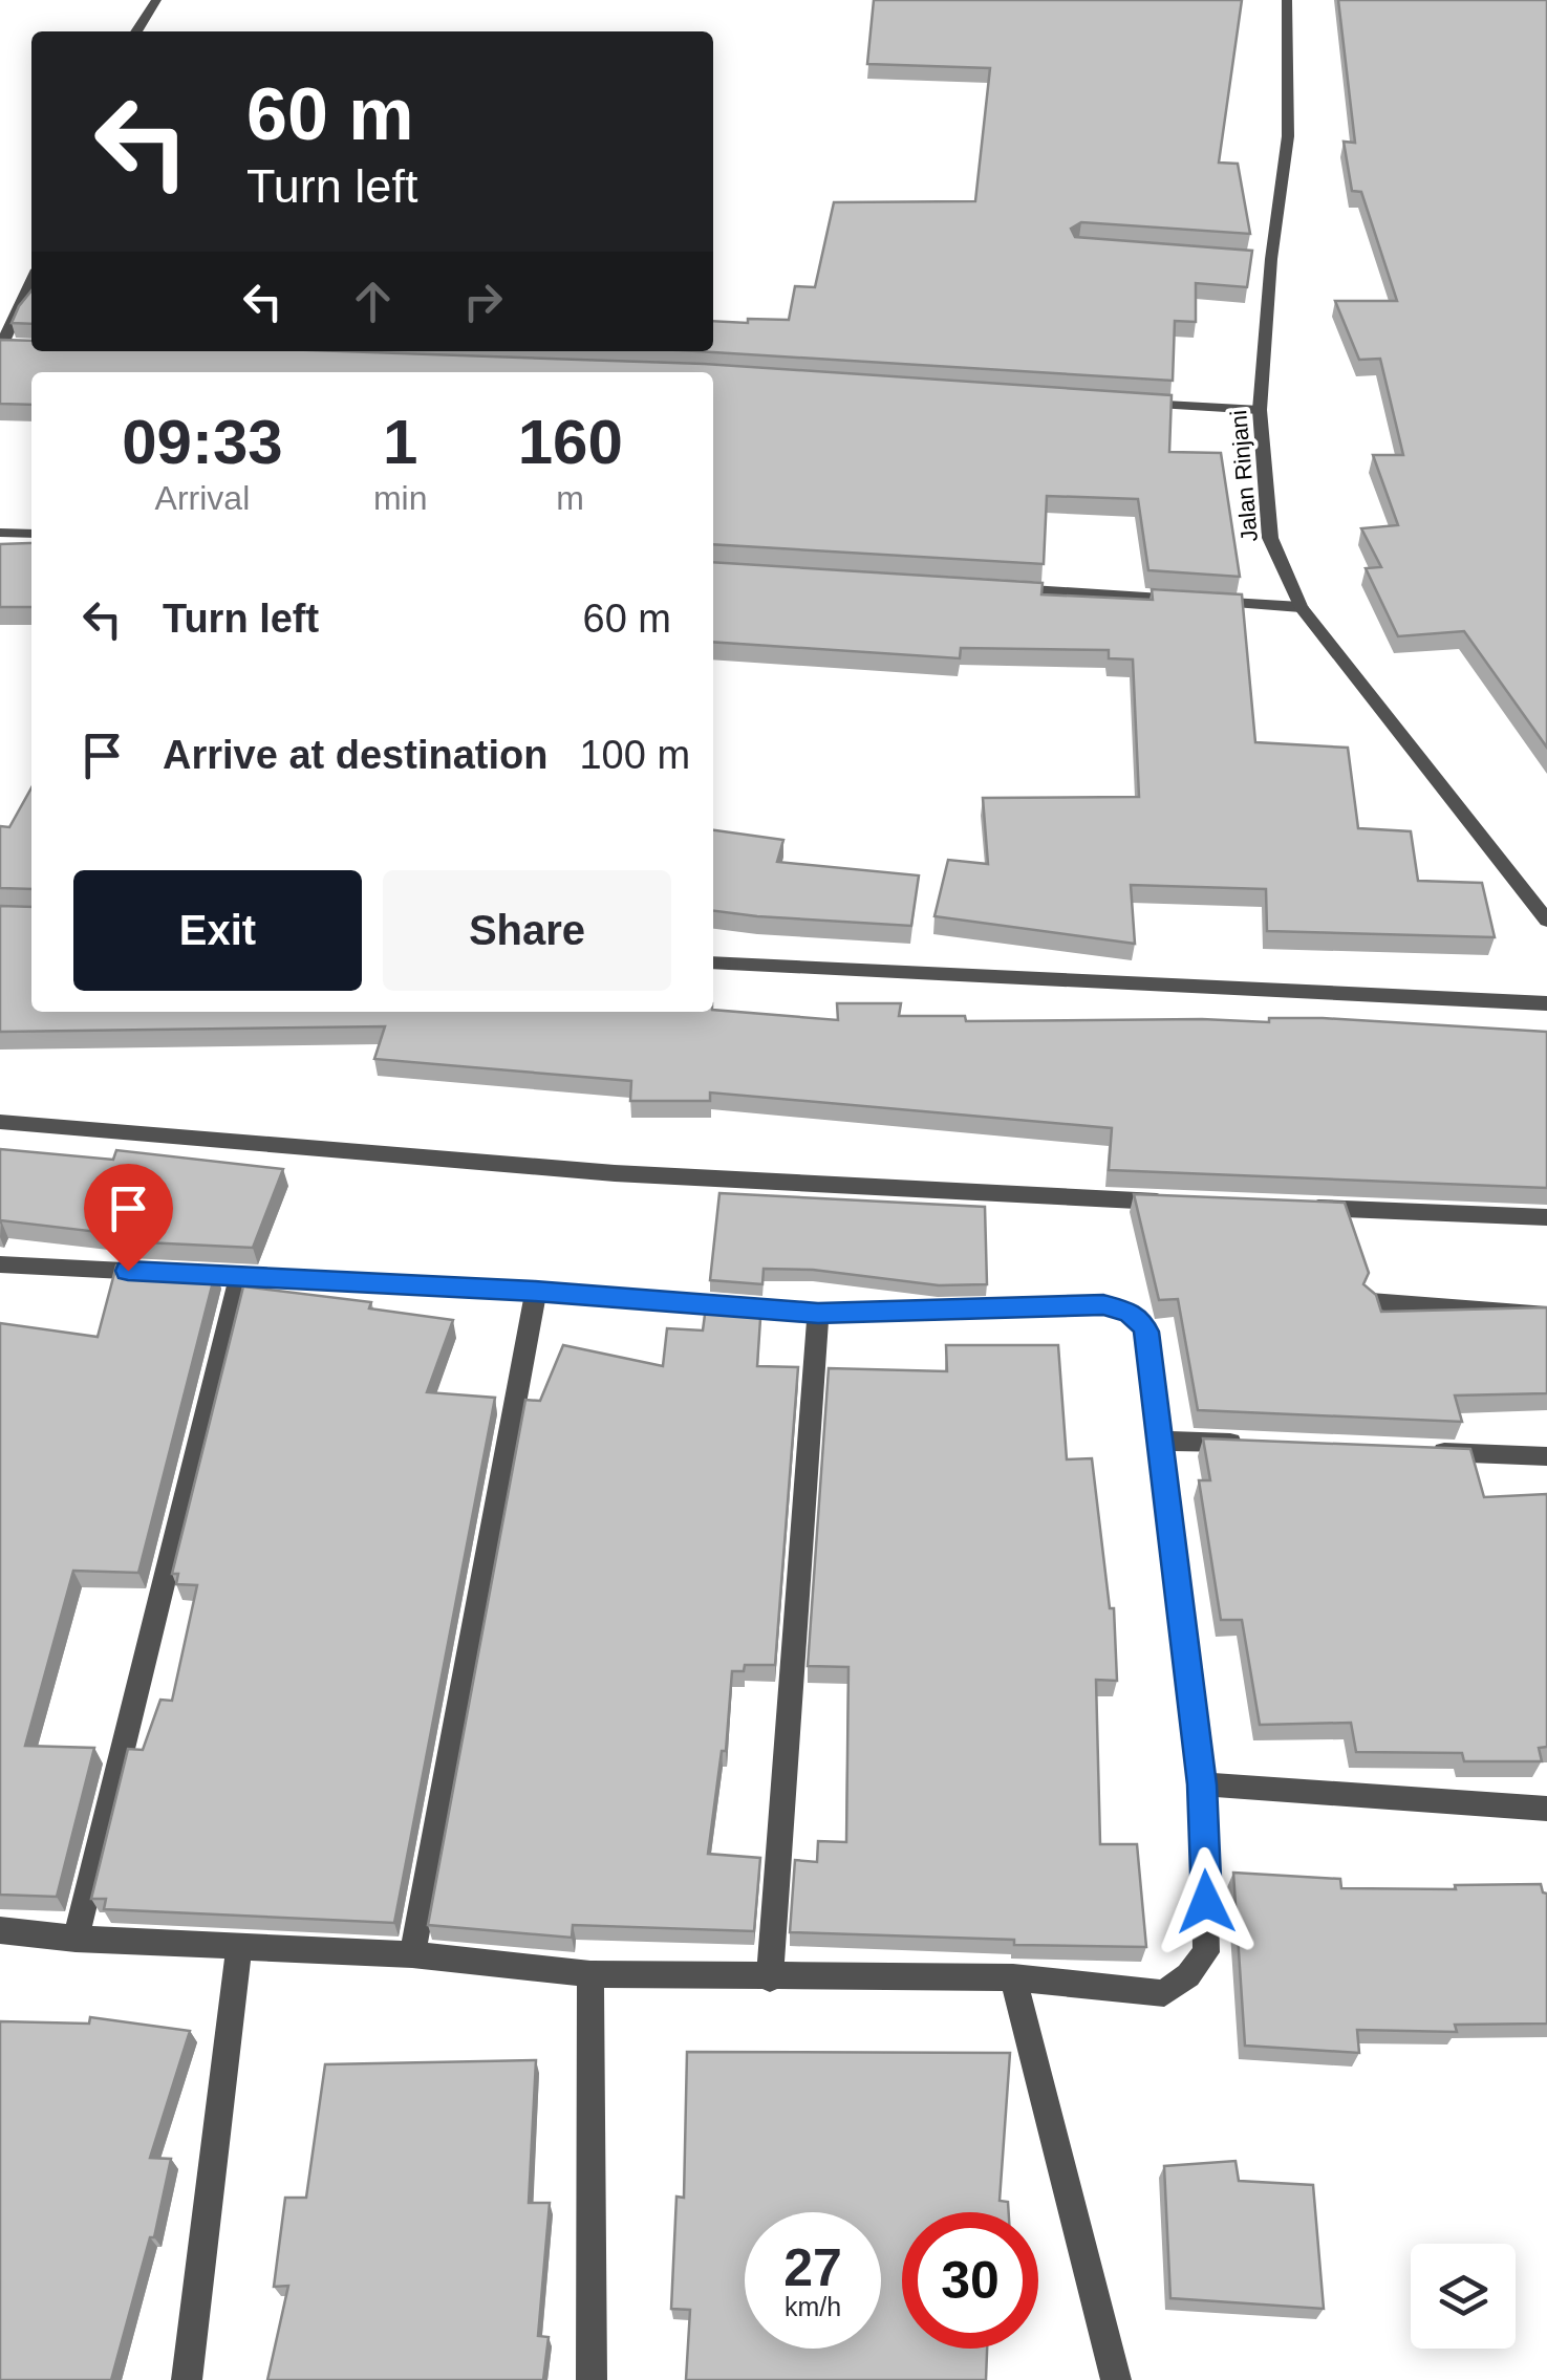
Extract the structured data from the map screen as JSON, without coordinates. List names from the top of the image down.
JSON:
{
  "streets": {
    "street": ["Jalan Rinjani"]
  },
  "page": {
    "turn": ["60 m", "Turn left"],
    "eta": [
      "09:33",
      "Arrival",
      "1",
      "min",
      "160",
      "m"
    ],
    "list": [
      {
        "name": "Turn left",
        "value": "60 m"
      },
      {
        "name": "Arrive at destination",
        "value": "100 m"
      }
    ],
    "buttons": ["Exit", "Share"],
    "speed": "27 km/h",
    "limit": "30"
  }
}
